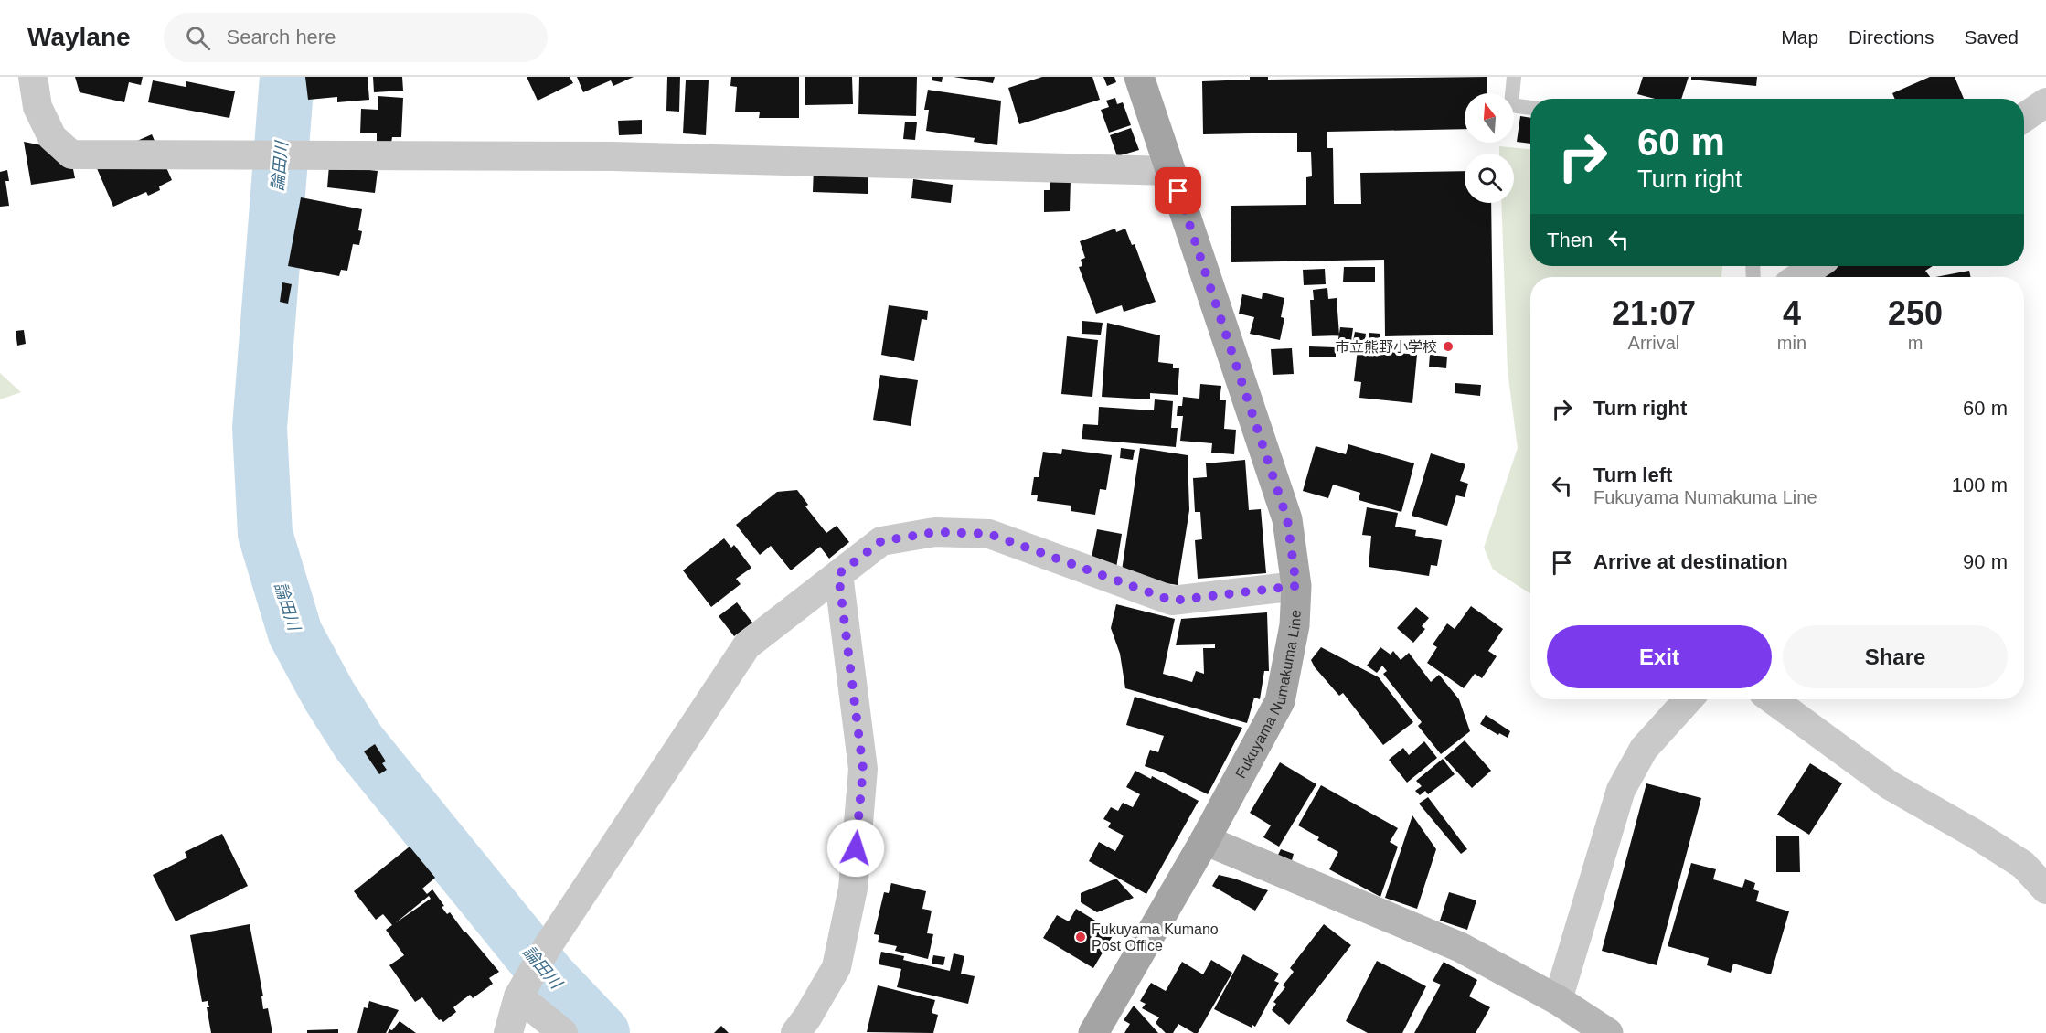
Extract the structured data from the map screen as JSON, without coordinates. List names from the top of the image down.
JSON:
{
  "streets": {
    "main road": ["Fukuyama Numakuma Line"]
  },
  "water": ["論田川"],
  "places": ["市立熊野小学校", "Fukuyama Kumano Post Office"],
  "north": "top",
  "page": {
    "header": "Waylane",
    "search": "Search here",
    "nav": ["Map", "Directions", "Saved"],
    "turn": ["60 m", "Turn right"],
    "then": "Then",
    "eta": [
      "21:07",
      "Arrival",
      "4",
      "min",
      "250",
      "m"
    ],
    "list": [
      {
        "name": "Turn right",
        "value": "60 m"
      },
      {
        "name": "Turn left",
        "note": "Fukuyama Numakuma Line",
        "value": "100 m"
      },
      {
        "name": "Arrive at destination",
        "value": "90 m"
      }
    ],
    "buttons": ["Exit", "Share"]
  }
}
